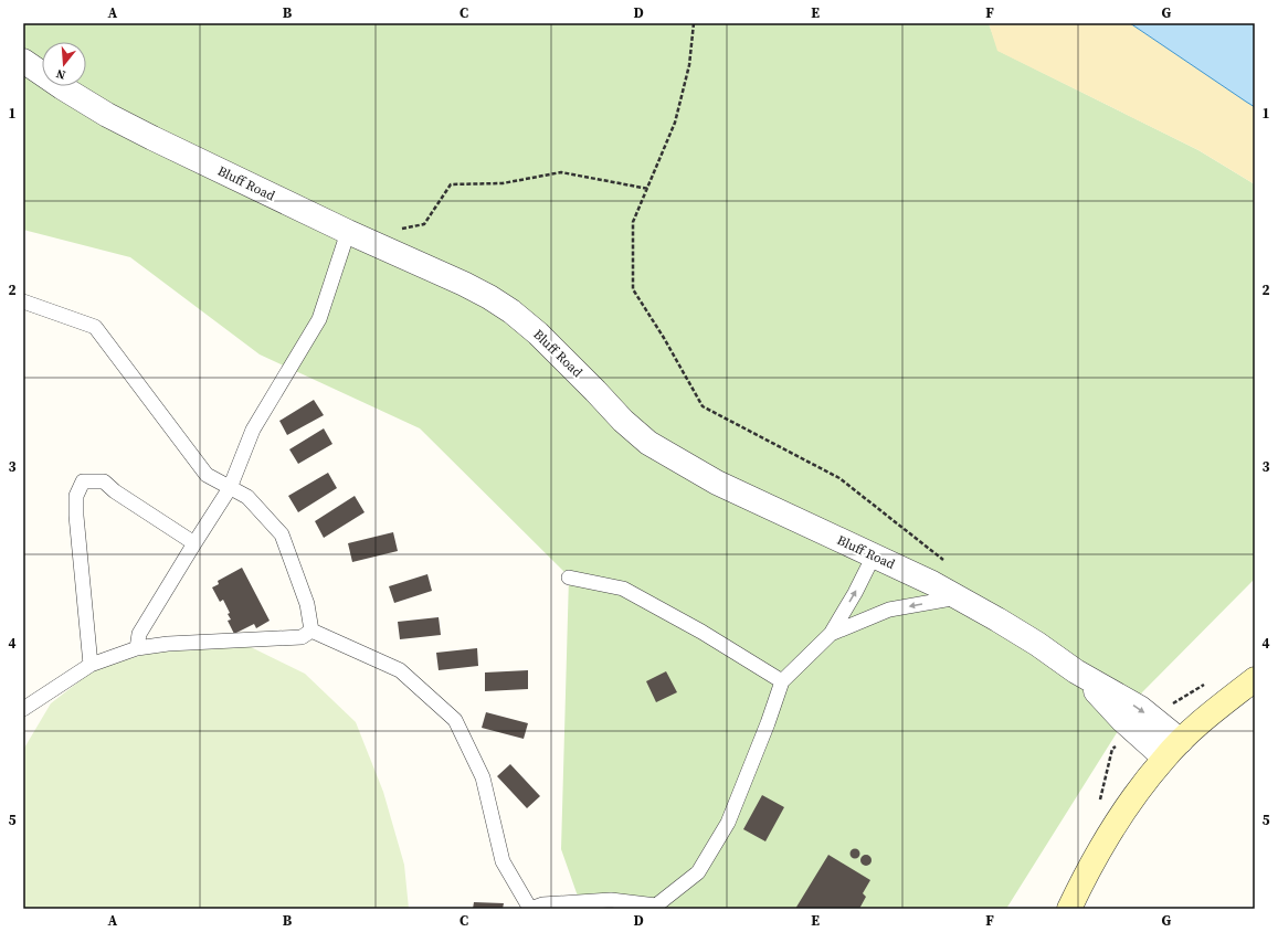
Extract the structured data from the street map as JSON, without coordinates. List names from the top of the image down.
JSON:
{
  "streets": {
    "street": ["Bluff Road"]
  },
  "north": "bottom",
  "grid": {
    "columns": [
      "A",
      "B",
      "C",
      "D",
      "E",
      "F",
      "G"
    ],
    "rows": [
      "1",
      "2",
      "3",
      "4",
      "5"
    ]
  }
}
